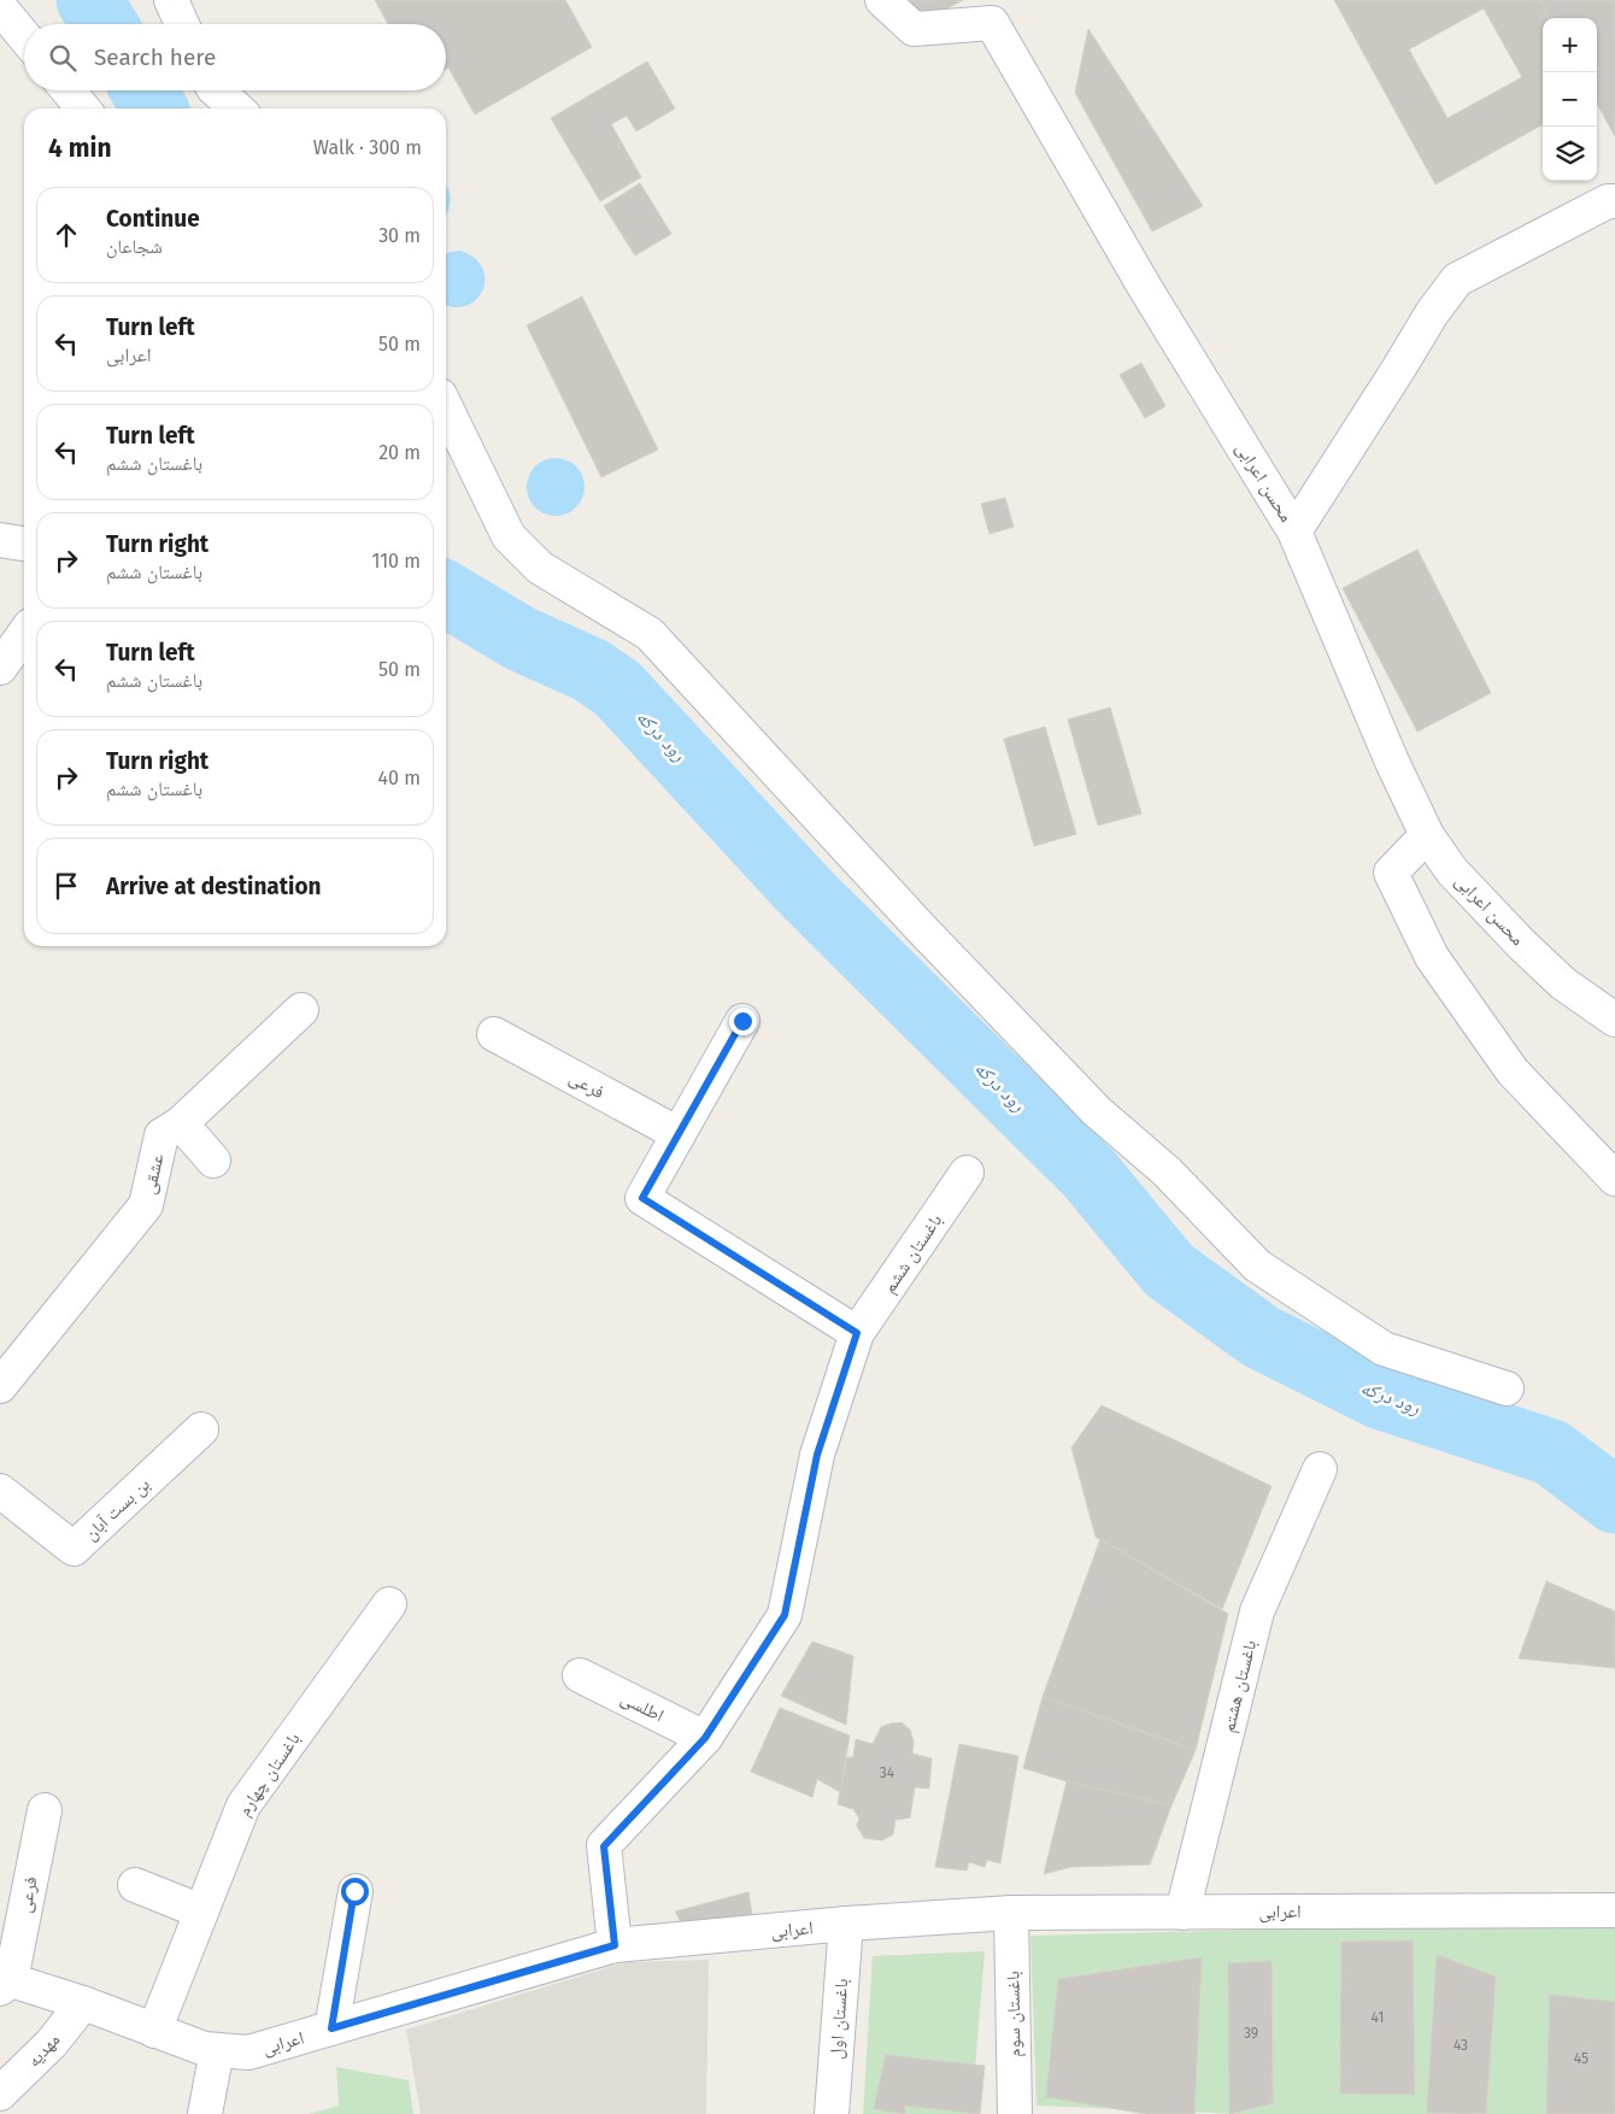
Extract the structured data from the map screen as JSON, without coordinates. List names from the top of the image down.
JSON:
{
  "streets": {
    "street": [
      "محسن اعرابی",
      "فرعی",
      "عشقی",
      "باغستان ششم",
      "بن بست آبان",
      "باغستان هشتم",
      "اطلسی",
      "باغستان چهارم",
      "اعرابی",
      "باغستان سوم",
      "باغستان اول",
      "مهدیه"
    ]
  },
  "crossings": [
    ["فرعی", "اعرابی"],
    ["باغستان ششم", "اطلسی"],
    ["باغستان ششم", "اعرابی"],
    ["باغستان هشتم", "اعرابی"],
    ["باغستان چهارم", "اعرابی"],
    ["اعرابی", "باغستان سوم"],
    ["اعرابی", "باغستان اول"],
    ["اعرابی", "مهدیه"]
  ],
  "water": ["رود درکه"],
  "house_numbers": [
    "34",
    "41",
    "39",
    "43",
    "45"
  ],
  "page": {
    "map_buttons": ["+", "−"],
    "search": "Search here",
    "heading": ["4 min", "Walk · 300 m"],
    "list": [
      ["Continue", "شجاعان", "30 m"],
      ["Turn left", "اعرابی", "50 m"],
      ["Turn left", "باغستان ششم", "20 m"],
      ["Turn right", "باغستان ششم", "110 m"],
      ["Turn left", "باغستان ششم", "50 m"],
      ["Turn right", "باغستان ششم", "40 m"],
      "Arrive at destination"
    ]
  }
}
